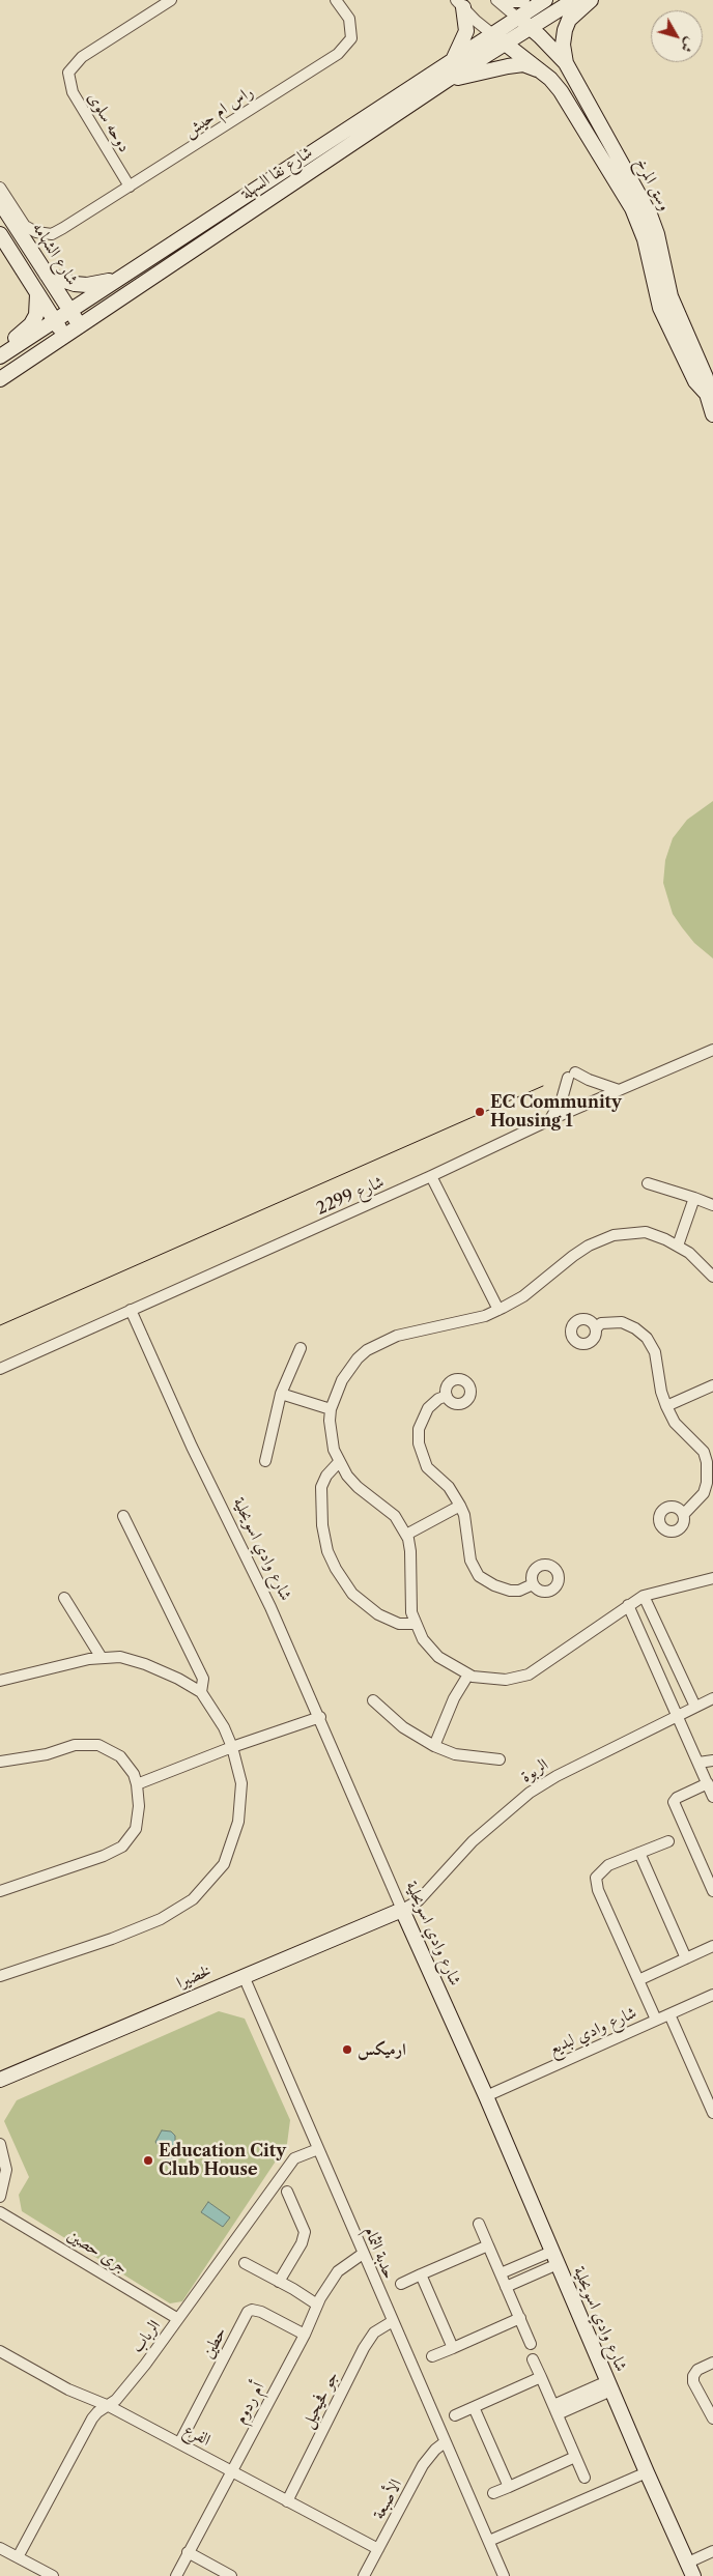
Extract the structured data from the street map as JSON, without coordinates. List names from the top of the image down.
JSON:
{
  "streets": {
    "street": [
      "راس ام حيش",
      "دوحه سلوى",
      "شارع نقا السهلة",
      "وسق المرخ",
      "شارع الشهامه",
      "شارع 2299",
      "شارع وادي اسويحلية",
      "الربوة",
      "لخضيرا",
      "شارع وادي لبديع",
      "جرى حصين",
      "حدبة الثمام",
      "الرباب",
      "حطين",
      "جو فحيحيل",
      "أم ردوم",
      "الفرع",
      "الأصبعة"
    ]
  },
  "crossings": [
    ["راس ام حيش", "دوحه سلوى"],
    ["راس ام حيش", "شارع الشهامه"],
    ["شارع نقا السهلة", "وسق المرخ"],
    ["شارع نقا السهلة", "شارع الشهامه"],
    ["شارع 2299", "شارع وادي اسويحلية"],
    ["شارع وادي اسويحلية", "الربوة"],
    ["شارع وادي اسويحلية", "لخضيرا"],
    ["شارع وادي اسويحلية", "شارع وادي لبديع"],
    ["الربوة", "لخضيرا"],
    ["لخضيرا", "حدبة الثمام"],
    ["جرى حصين", "الرباب"],
    ["حدبة الثمام", "الرباب"],
    ["حدبة الثمام", "جو فحيحيل"],
    ["حدبة الثمام", "أم ردوم"],
    ["حدبة الثمام", "الأصبعة"],
    ["الرباب", "الفرع"],
    ["حطين", "أم ردوم"],
    ["حطين", "الفرع"],
    ["جو فحيحيل", "الفرع"],
    ["أم ردوم", "الفرع"],
    ["الفرع", "الأصبعة"]
  ],
  "places": ["EC Community Housing 1", "ارميكس", "Education City Club House"],
  "north": "bottom right"
}
